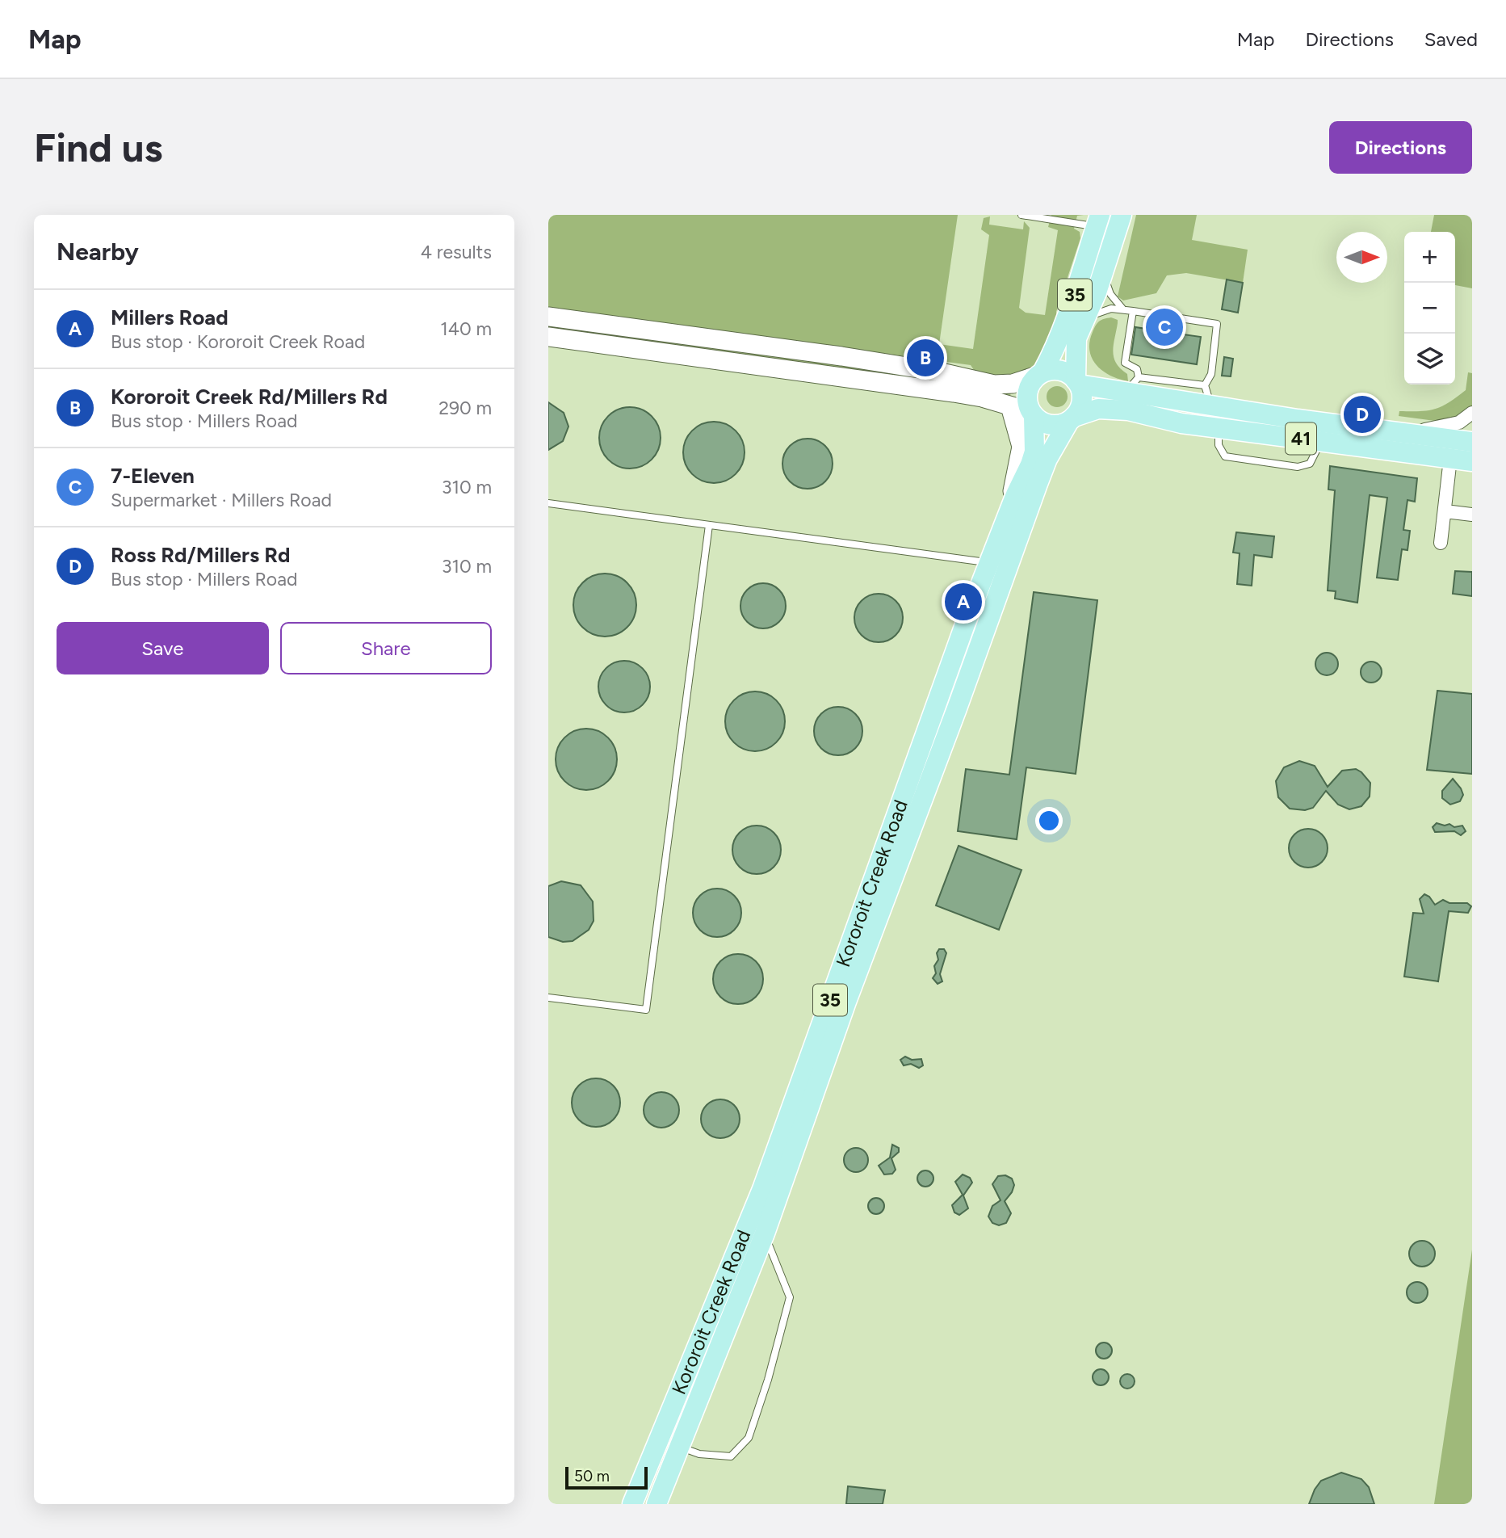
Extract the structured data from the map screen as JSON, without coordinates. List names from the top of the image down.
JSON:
{
  "streets": {
    "main road": ["35", "41", "Kororoit Creek Road"]
  },
  "crossings": [
    ["35", "41"],
    ["35", "Kororoit Creek Road"],
    ["41", "Kororoit Creek Road"]
  ],
  "scale_bar": "50 m",
  "north": "right",
  "page": {
    "header": "Map",
    "nav": ["Map", "Directions", "Saved"],
    "buttons": [
      "Directions",
      ["Save", "Share"]
    ],
    "title": "Find us",
    "heading": ["Nearby", "4 results"],
    "map_buttons": ["+", "−"],
    "list": [
      {
        "mark": "A",
        "name": "Millers Road",
        "note": "Bus stop · Kororoit Creek Road",
        "value": "140 m"
      },
      {
        "mark": "B",
        "name": "Kororoit Creek Rd/Millers Rd",
        "note": "Bus stop · Millers Road",
        "value": "290 m"
      },
      {
        "mark": "C",
        "name": "7-Eleven",
        "note": "Supermarket · Millers Road",
        "value": "310 m"
      },
      {
        "mark": "D",
        "name": "Ross Rd/Millers Rd",
        "note": "Bus stop · Millers Road",
        "value": "310 m"
      }
    ],
    "pins": [
      "C",
      "B",
      "D",
      "A"
    ],
    "scale": "50 m"
  }
}
